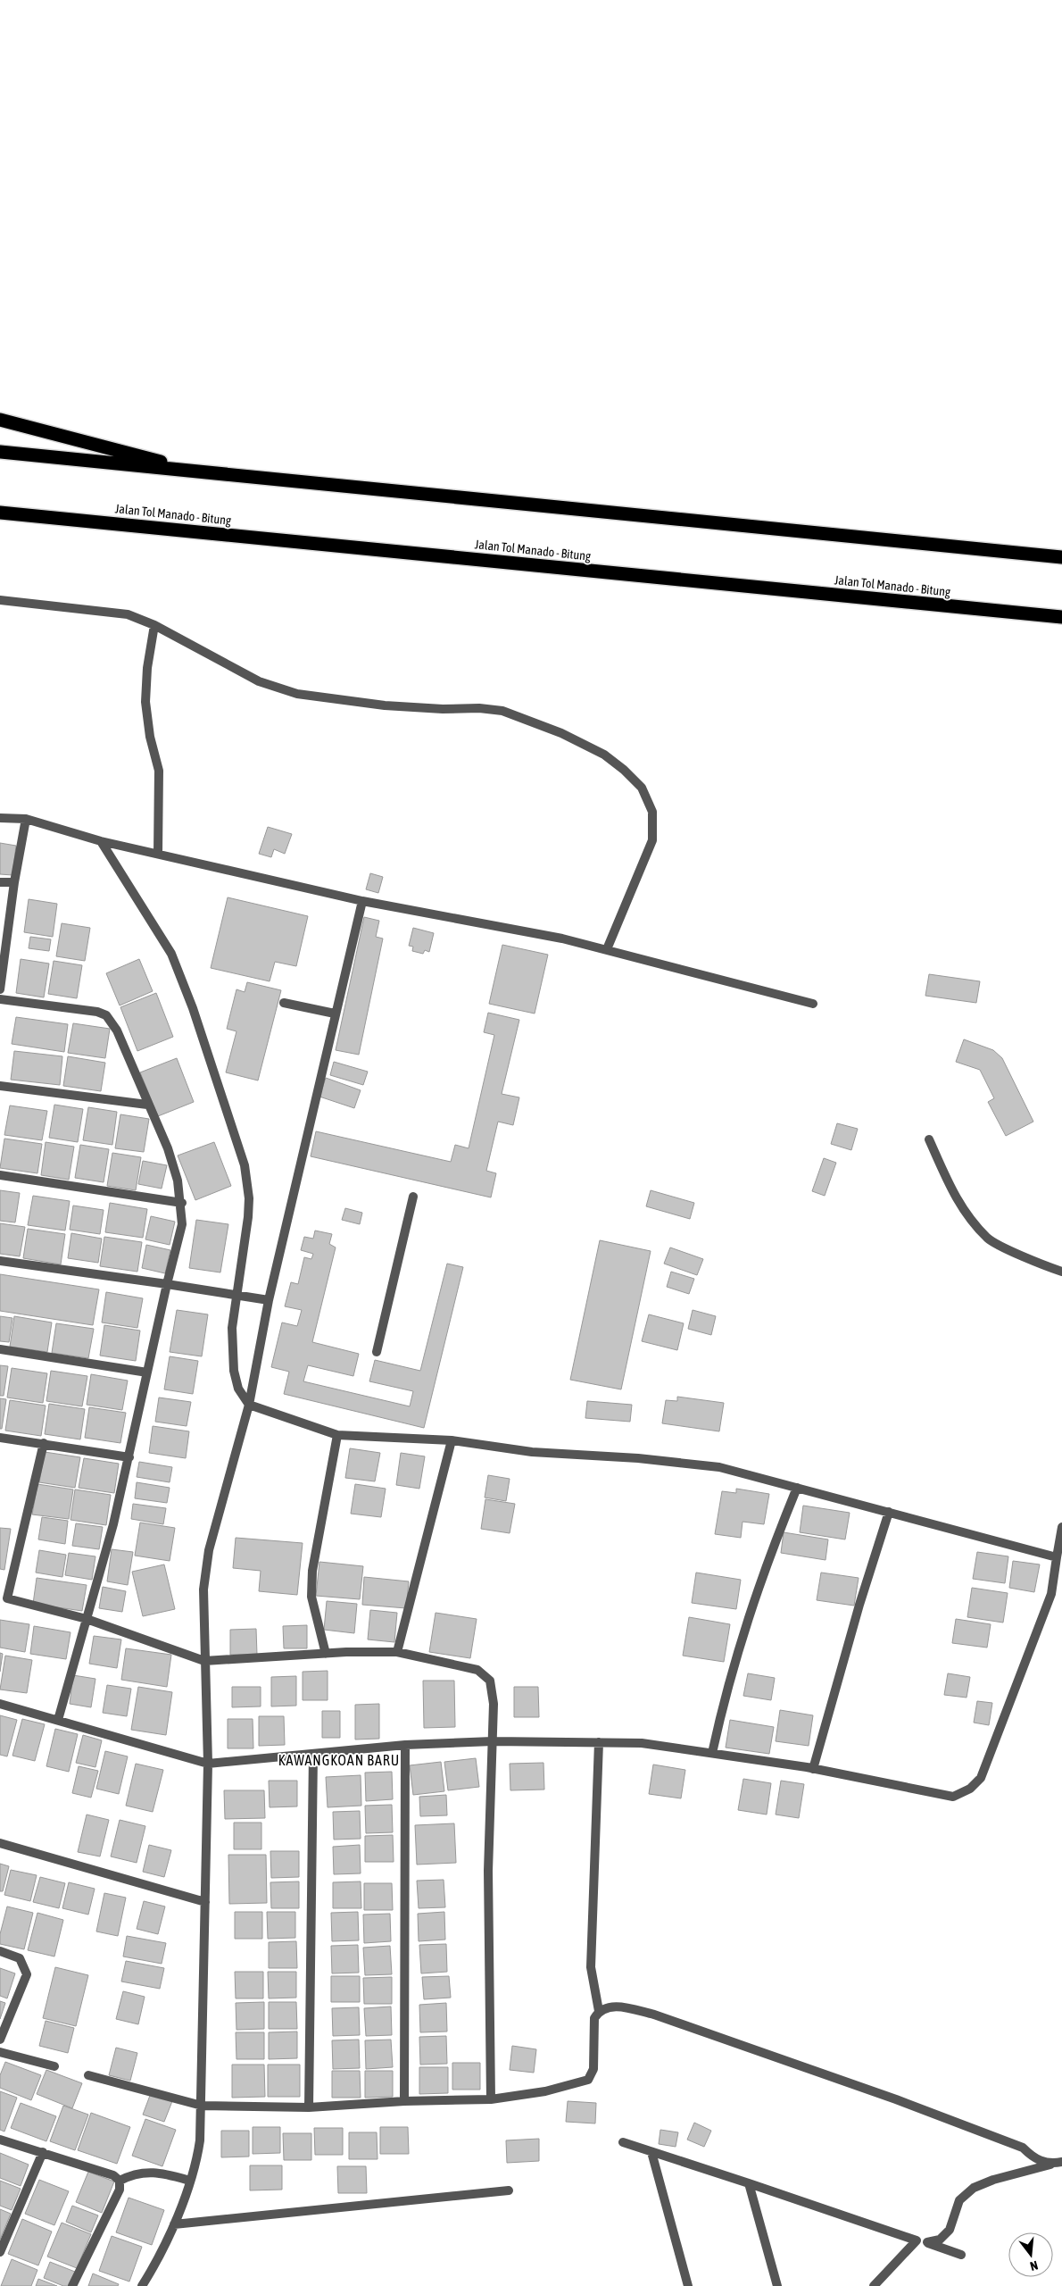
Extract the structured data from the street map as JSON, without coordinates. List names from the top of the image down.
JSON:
{
  "streets": {
    "highway": ["Jalan Tol Manado - Bitung"]
  },
  "districts": ["KAWANGKOAN BARU"],
  "north": "bottom"
}
